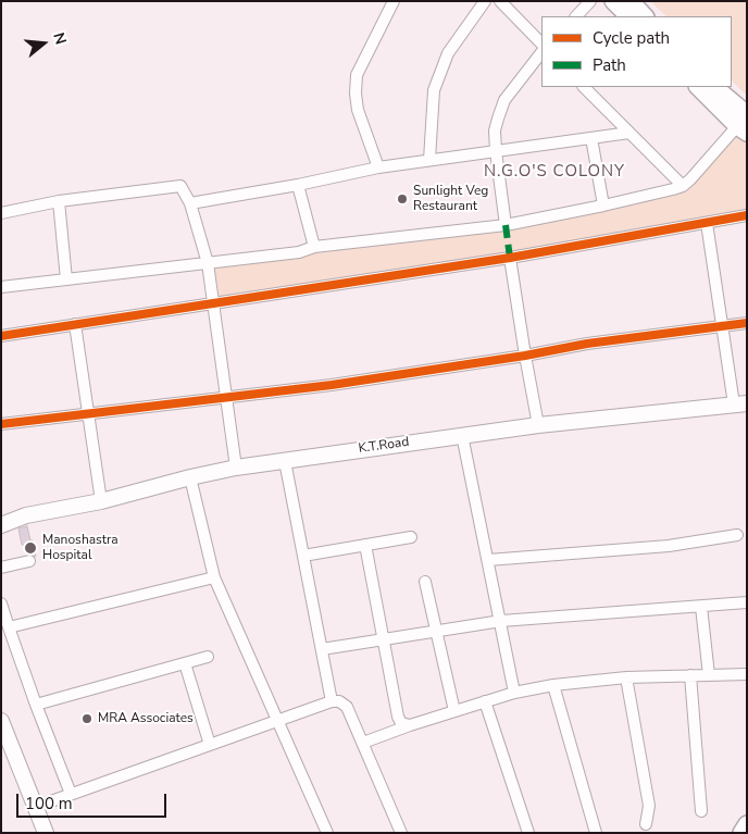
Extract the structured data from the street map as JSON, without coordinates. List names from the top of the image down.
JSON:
{
  "streets": {
    "main road": ["K.T.Road"]
  },
  "districts": ["N.G.O'S COLONY"],
  "places": ["Sunlight Veg Restaurant", "Manoshastra Hospital", "MRA Associates"],
  "legend": ["Cycle path", "Path"],
  "scale_bar": "100 m",
  "north": "right"
}
